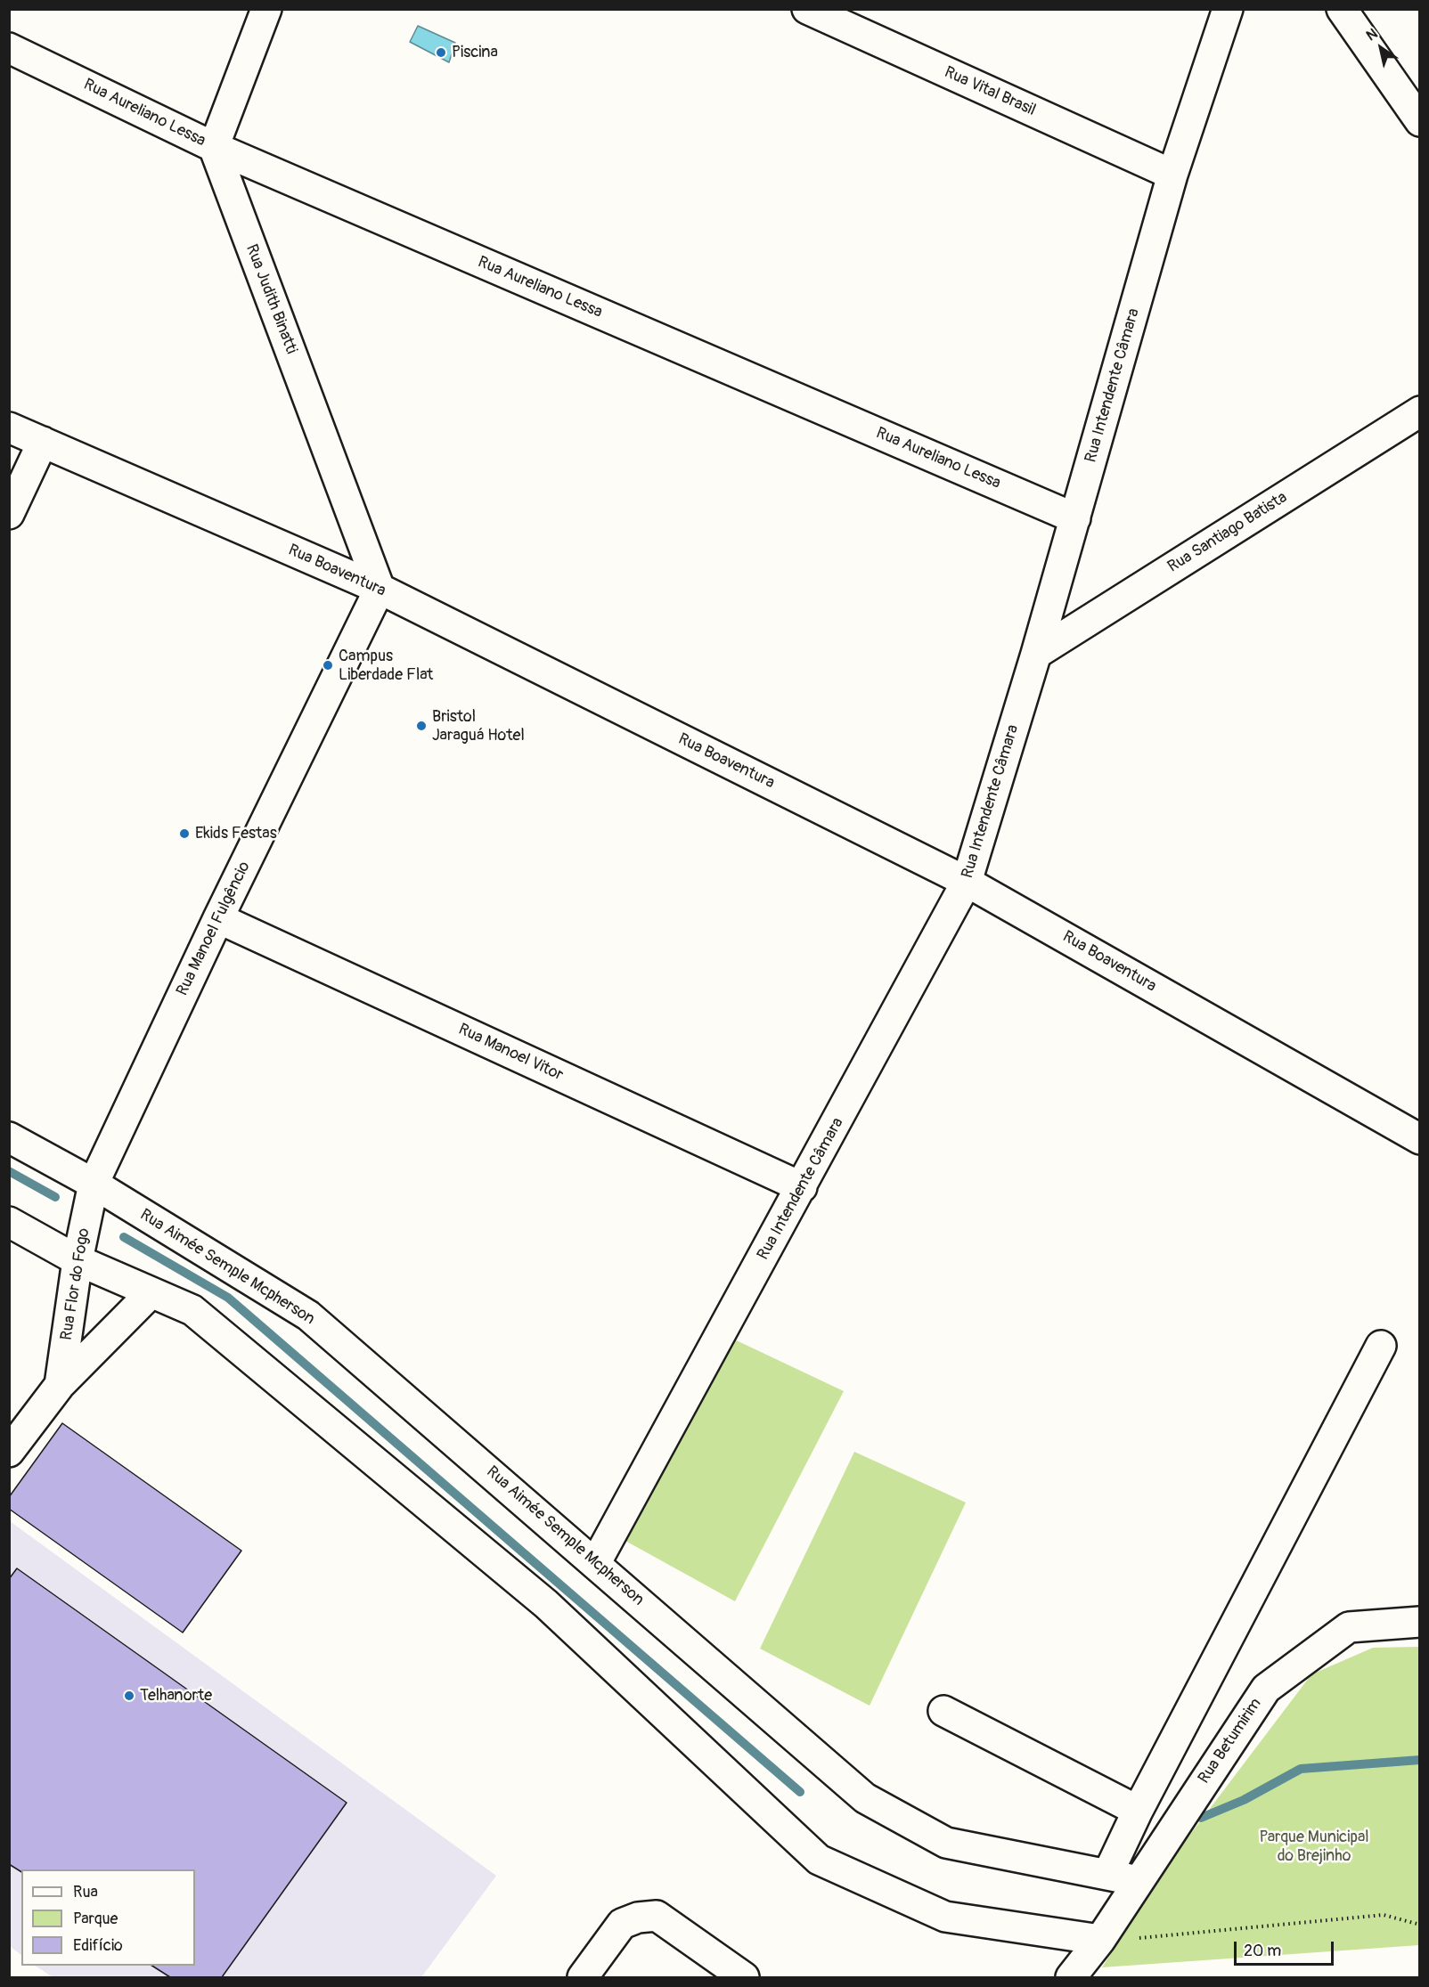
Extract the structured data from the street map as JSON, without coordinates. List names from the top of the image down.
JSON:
{
  "streets": {
    "street": [
      "Rua Vital Brasil",
      "Rua Aureliano Lessa",
      "Rua Judith Binatti",
      "Rua Intendente Câmara",
      "Rua Santiago Batista",
      "Rua Boaventura",
      "Rua Manoel Fulgêncio",
      "Rua Manoel Vitor",
      "Rua Aimée Semple Mcpherson",
      "Rua Flor do Fogo",
      "Rua Betumirim"
    ]
  },
  "crossings": [
    ["Rua Vital Brasil", "Rua Intendente Câmara"],
    ["Rua Aureliano Lessa", "Rua Judith Binatti"],
    ["Rua Aureliano Lessa", "Rua Intendente Câmara"],
    ["Rua Judith Binatti", "Rua Boaventura"],
    ["Rua Judith Binatti", "Rua Manoel Fulgêncio"],
    ["Rua Intendente Câmara", "Rua Santiago Batista"],
    ["Rua Intendente Câmara", "Rua Boaventura"],
    ["Rua Intendente Câmara", "Rua Manoel Vitor"],
    ["Rua Intendente Câmara", "Rua Aimée Semple Mcpherson"],
    ["Rua Boaventura", "Rua Manoel Fulgêncio"],
    ["Rua Manoel Fulgêncio", "Rua Manoel Vitor"],
    ["Rua Manoel Fulgêncio", "Rua Aimée Semple Mcpherson"],
    ["Rua Manoel Fulgêncio", "Rua Flor do Fogo"],
    ["Rua Aimée Semple Mcpherson", "Rua Flor do Fogo"],
    ["Rua Aimée Semple Mcpherson", "Rua Betumirim"]
  ],
  "parks": ["Parque Municipal do Brejinho"],
  "places": [
    "Piscina",
    "Campus Liberdade Flat",
    "Bristol Jaraguá Hotel",
    "Ekids Festas",
    "Telhanorte"
  ],
  "legend": ["Rua", "Parque", "Edifício"],
  "scale_bar": "20 m",
  "north": "top left"
}
